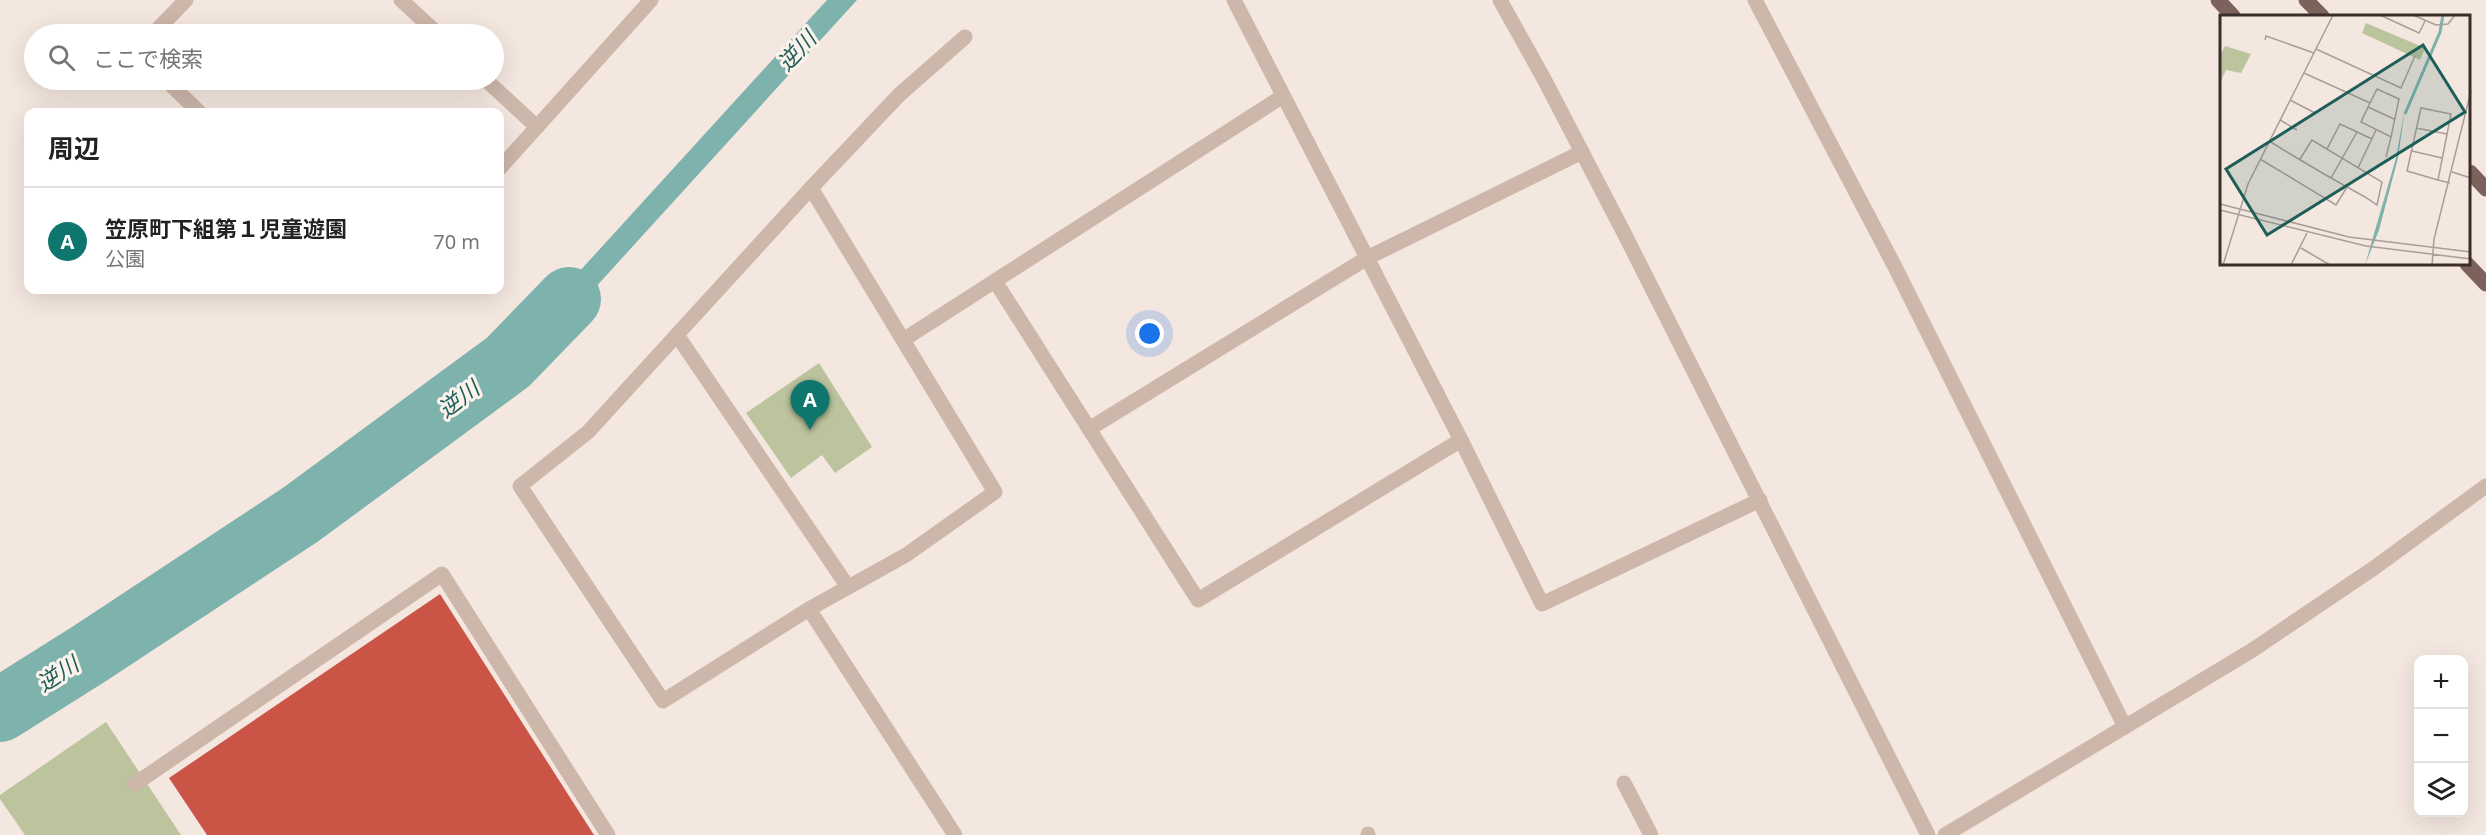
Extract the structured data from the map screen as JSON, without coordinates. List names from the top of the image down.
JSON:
{
  "water": ["逆川"],
  "page": {
    "search": "ここで検索",
    "heading": "周辺",
    "list": [
      {
        "mark": "A",
        "name": "笠原町下組第１児童遊園",
        "note": "公園",
        "value": "70 m"
      }
    ],
    "pins": "A",
    "map_buttons": ["+", "−"]
  }
}
